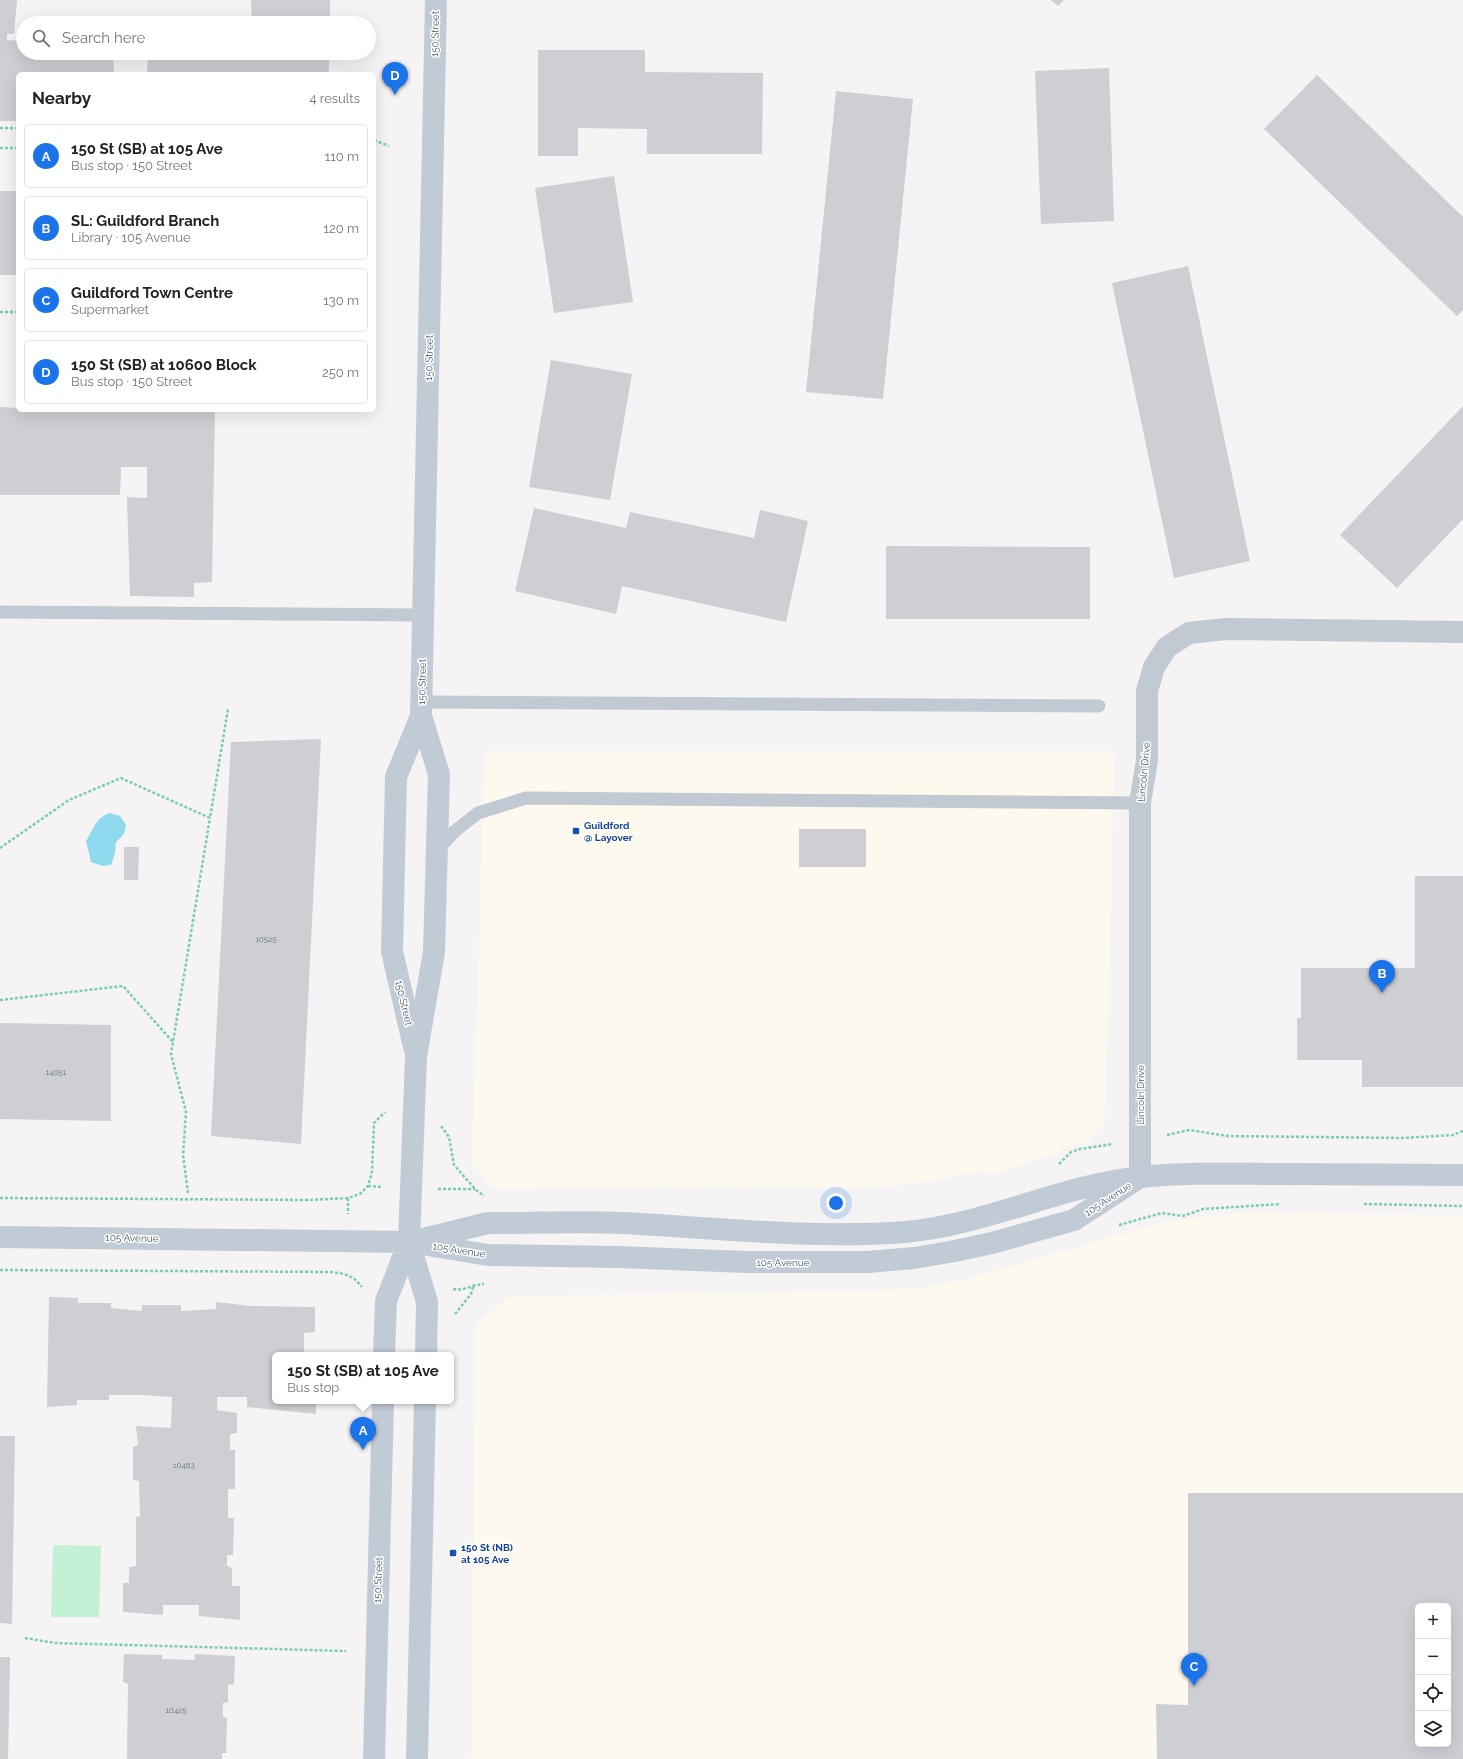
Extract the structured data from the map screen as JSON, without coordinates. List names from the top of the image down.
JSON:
{
  "streets": {
    "main road": ["150 Street", "105 Avenue"],
    "street": ["Lincoln Drive"]
  },
  "crossings": [
    ["150 Street", "105 Avenue"],
    ["Lincoln Drive", "105 Avenue"]
  ],
  "places": {
    "transit": ["Guildford @ Layover", "150 St (NB) at 105 Ave"]
  },
  "house_numbers": [
    "10525",
    "14951",
    "10463",
    "10425"
  ],
  "page": {
    "search": "Search here",
    "pins": [
      "D",
      "B",
      "A",
      "C"
    ],
    "heading": ["Nearby", "4 results"],
    "list": [
      {
        "mark": "A",
        "name": "150 St (SB) at 105 Ave",
        "note": "Bus stop · 150 Street",
        "value": "110 m"
      },
      {
        "mark": "B",
        "name": "SL: Guildford Branch",
        "note": "Library · 105 Avenue",
        "value": "120 m"
      },
      {
        "mark": "C",
        "name": "Guildford Town Centre",
        "note": "Supermarket",
        "value": "130 m"
      },
      {
        "mark": "D",
        "name": "150 St (SB) at 10600 Block",
        "note": "Bus stop · 150 Street",
        "value": "250 m"
      }
    ],
    "popup": ["150 St (SB) at 105 Ave", "Bus stop"],
    "map_buttons": ["+", "−"]
  }
}
